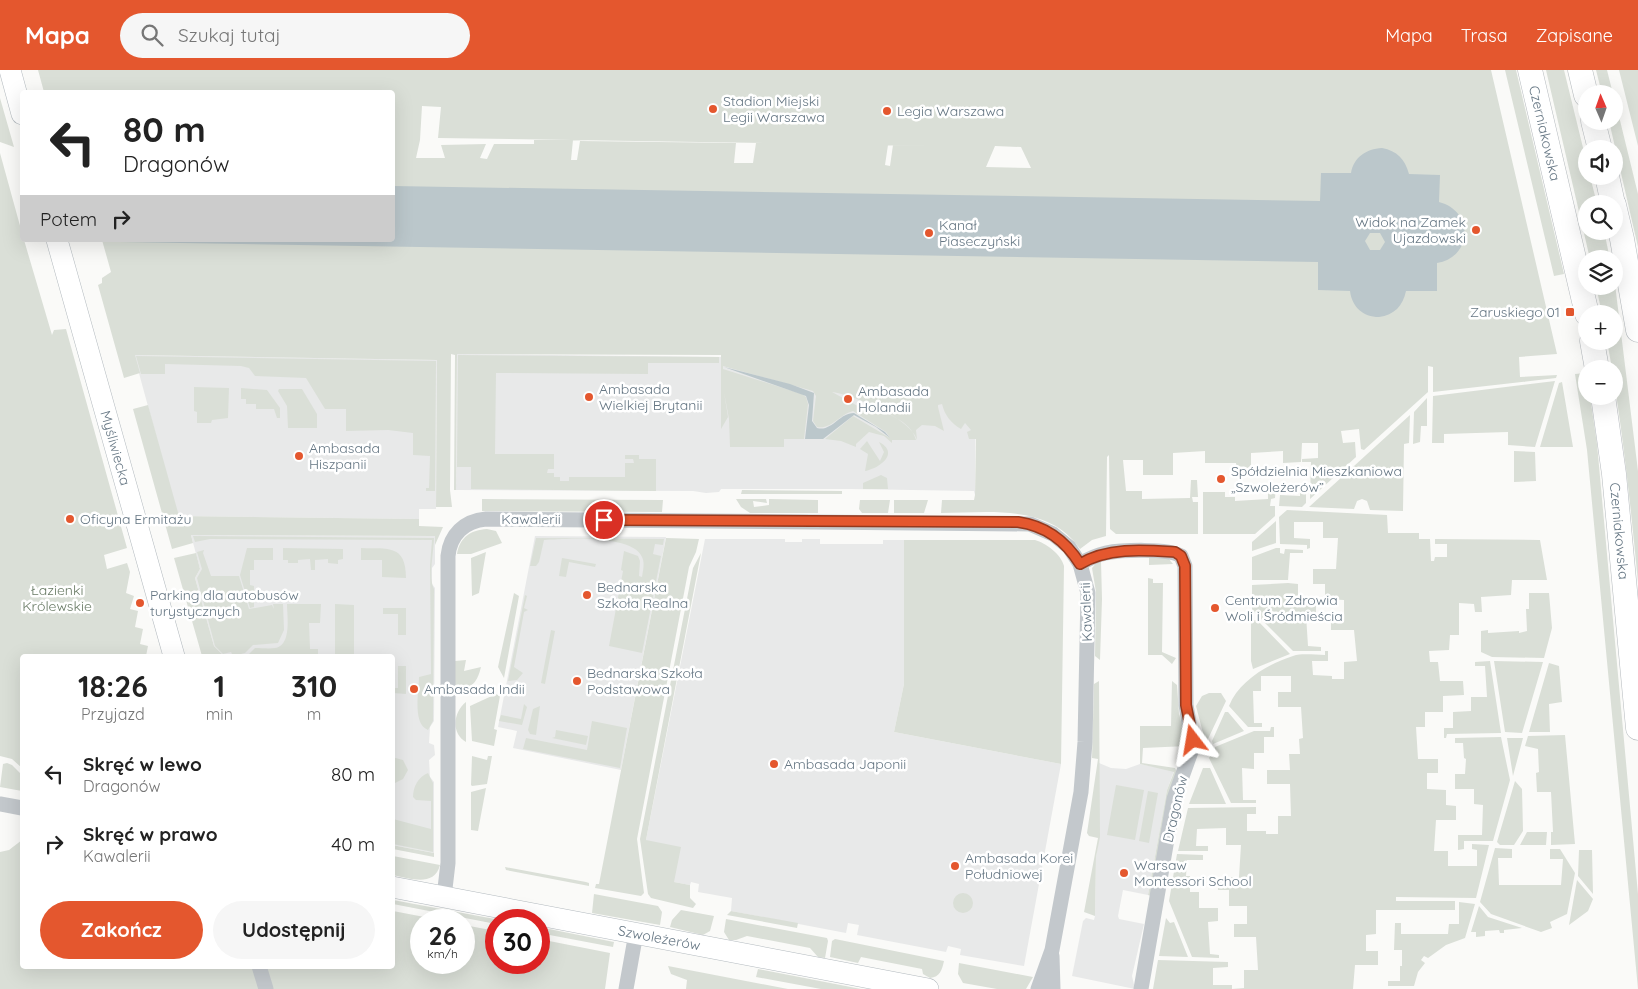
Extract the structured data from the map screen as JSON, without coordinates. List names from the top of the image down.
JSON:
{
  "streets": {
    "main road": ["Czerniakowska"],
    "street": [
      "Myśliwiecka",
      "Kawalerii",
      "Dragonów",
      "Szwoleżerów"
    ]
  },
  "crossings": [
    ["Kawalerii", "Dragonów"],
    ["Kawalerii", "Szwoleżerów"]
  ],
  "parks": ["Łazienki Królewskie"],
  "places": {
    "other": [
      "Stadion Miejski Legii Warszawa",
      "Legia Warszawa",
      "Widok na Zamek Ujazdowski",
      "Kanał Piaseczyński",
      "Ambasada Wielkiej Brytanii",
      "Ambasada Holandii",
      "Ambasada Hiszpanii",
      "Spółdzielnia Mieszkaniowa „Szwoleżerów”",
      "Oficyna Ermitażu",
      "Bednarska Szkoła Realna",
      "Parking dla autobusów turystycznych",
      "Centrum Zdrowia Woli i Śródmieścia",
      "Bednarska Szkoła Podstawowa",
      "Ambasada Indii",
      "Ambasada Japonii",
      "Ambasada Korei Południowej",
      "Warsaw Montessori School"
    ],
    "transit": ["Zaruskiego 01"]
  },
  "north": "top",
  "page": {
    "header": "Mapa",
    "search": "Szukaj tutaj",
    "nav": ["Mapa", "Trasa", "Zapisane"],
    "map_buttons": ["+", "−"],
    "turn": ["80 m", "Dragonów"],
    "then": "Potem",
    "eta": [
      "18:26",
      "Przyjazd",
      "1",
      "min",
      "310",
      "m"
    ],
    "list": [
      {
        "name": "Skręć w lewo",
        "note": "Dragonów",
        "value": "80 m"
      },
      {
        "name": "Skręć w prawo",
        "note": "Kawalerii",
        "value": "40 m"
      }
    ],
    "buttons": ["Zakończ", "Udostępnij"],
    "speed": "26 km/h",
    "limit": "30"
  }
}
